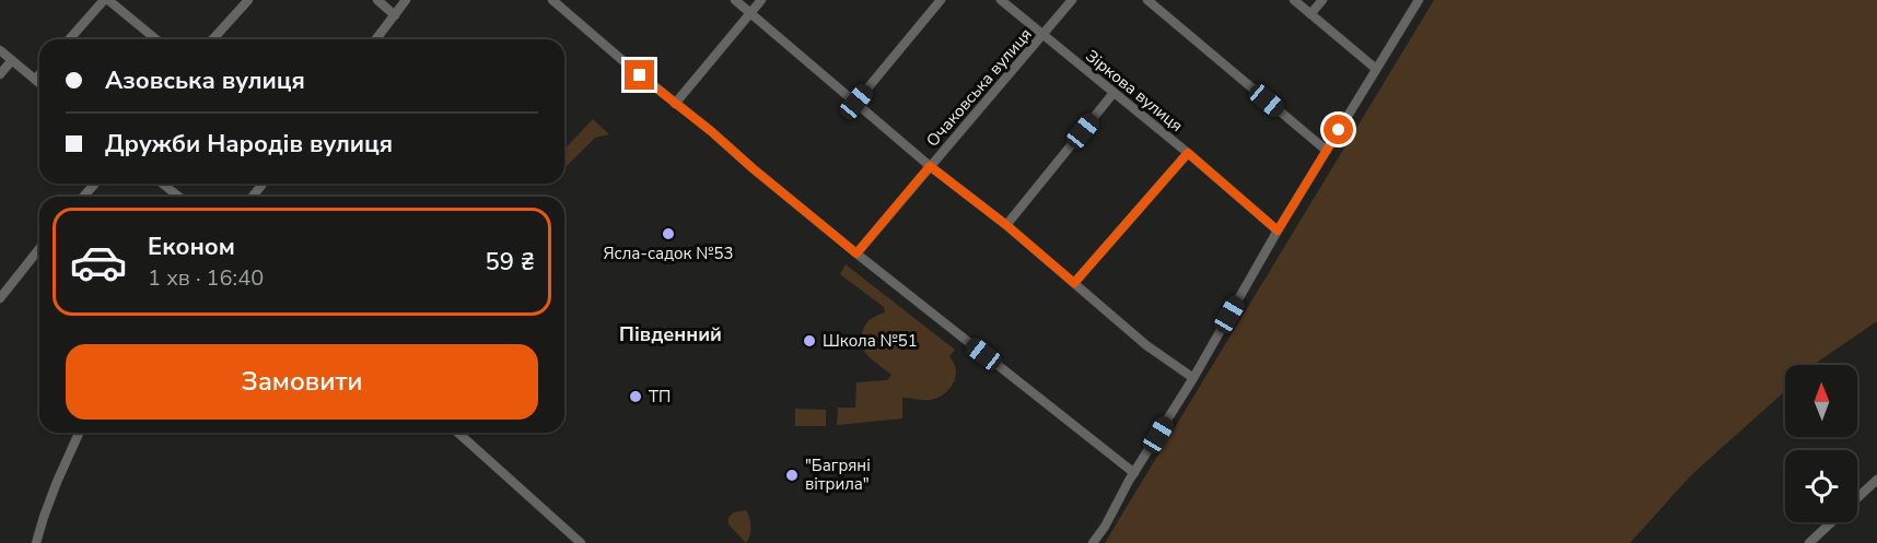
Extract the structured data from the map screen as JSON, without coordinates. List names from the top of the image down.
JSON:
{
  "streets": {
    "street": ["Очаковська вулиця", "Зіркова вулиця"]
  },
  "crossings": [
    ["Очаковська вулиця", "Зіркова вулиця"]
  ],
  "districts": ["Південний"],
  "places": [
    "Ясла-садок №53",
    "Школа №51",
    "ТП",
    "\"Багряні вітрила\""
  ],
  "north": "top",
  "page": {
    "banner": ["Азовська вулиця", "Дружби Народів вулиця"],
    "list": [
      {
        "name": "Економ",
        "note": "1 хв · 16:40",
        "value": "59 ₴"
      }
    ],
    "buttons": "Замовити"
  }
}
